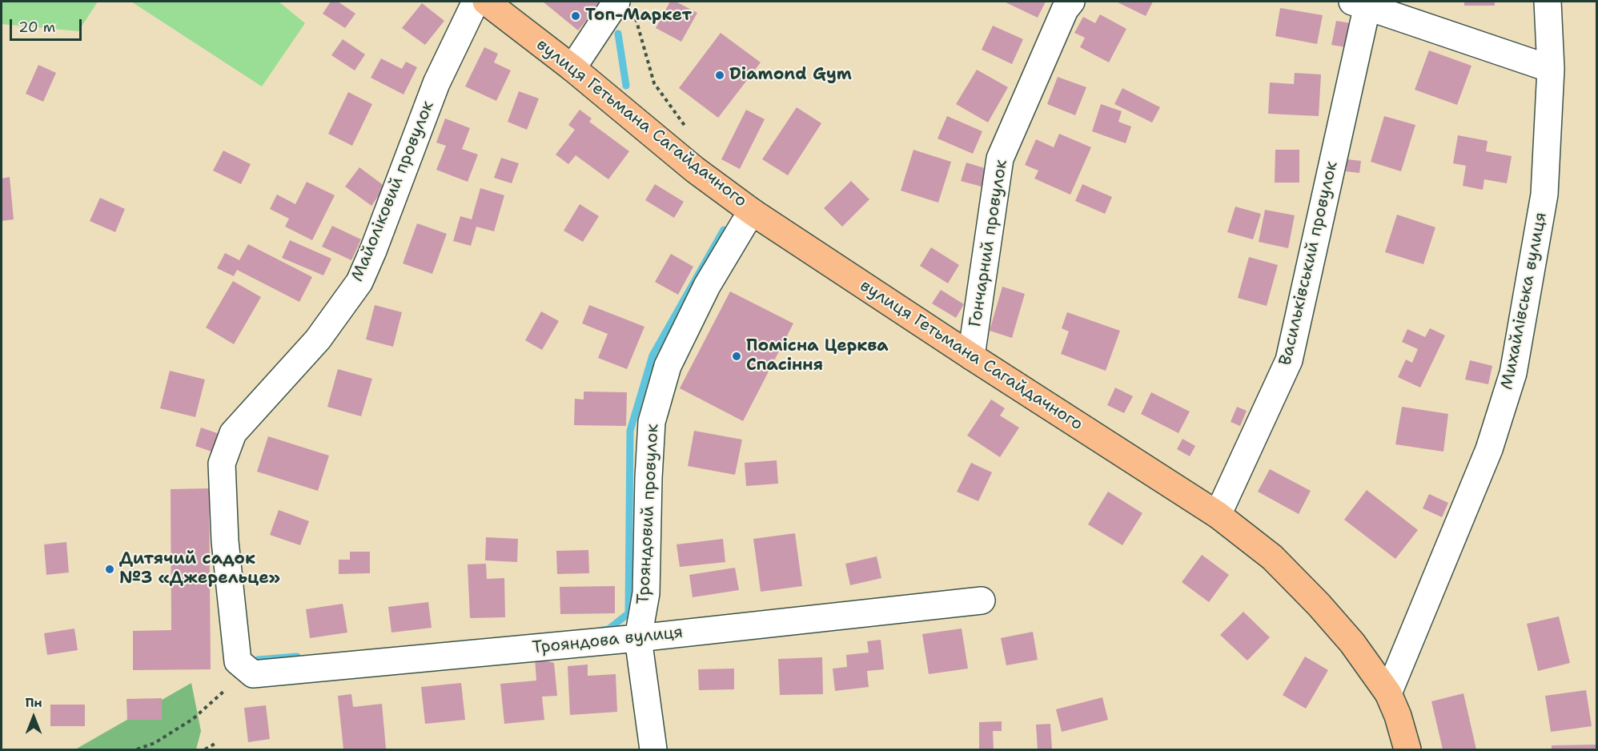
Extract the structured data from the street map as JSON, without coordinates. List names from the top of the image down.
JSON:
{
  "streets": {
    "main road": ["вулиця Гетьмана Сагайдачного"],
    "street": [
      "Майоліковий провулок",
      "Гончарний провулок",
      "Васильківський провулок",
      "Михайлівська вулиця",
      "Трояндовий провулок",
      "Трояндова вулиця"
    ]
  },
  "crossings": [
    ["вулиця Гетьмана Сагайдачного", "Гончарний провулок"],
    ["вулиця Гетьмана Сагайдачного", "Васильківський провулок"],
    ["вулиця Гетьмана Сагайдачного", "Михайлівська вулиця"],
    ["вулиця Гетьмана Сагайдачного", "Трояндовий провулок"],
    ["Майоліковий провулок", "Трояндова вулиця"],
    ["Трояндовий провулок", "Трояндова вулиця"]
  ],
  "places": [
    "Топ-Маркет",
    "Diamond Gym",
    "Помісна Церква Спасіння",
    "Дитячий садок №3 «Джерельце»"
  ],
  "scale_bar": "20 m",
  "north": "top"
}
